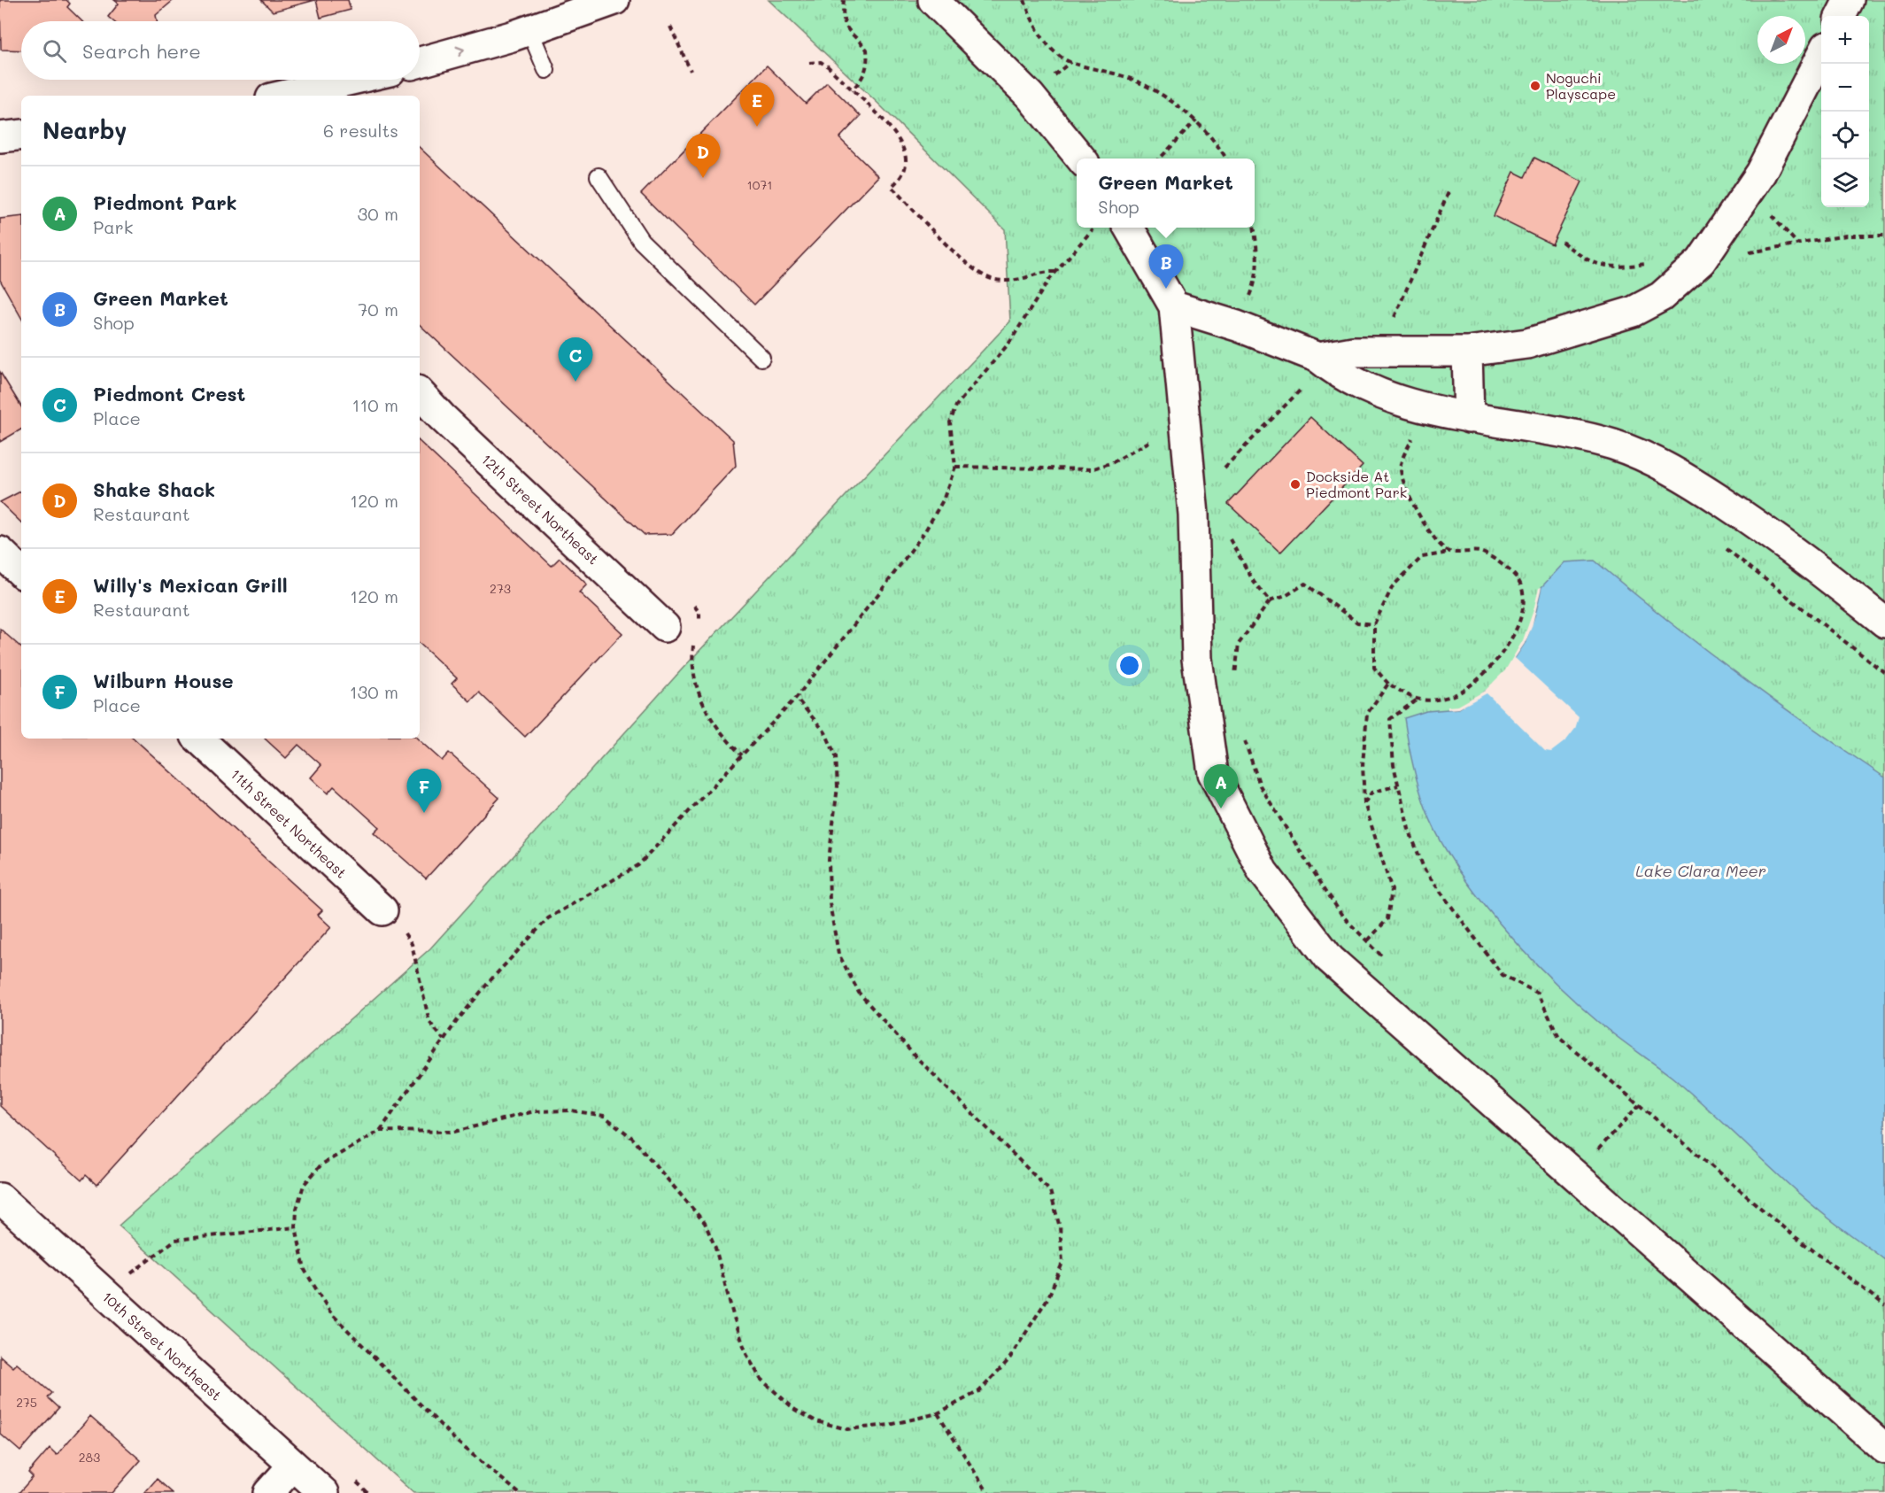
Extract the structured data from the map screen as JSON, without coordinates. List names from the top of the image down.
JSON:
{
  "streets": {
    "street": ["12th Street Northeast", "11th Street Northeast", "10th Street Northeast"]
  },
  "water": ["Lake Clara Meer"],
  "places": ["Noguchi Playscape", "Dockside At Piedmont Park"],
  "house_numbers": [
    "1071",
    "273",
    "275",
    "283"
  ],
  "north": "top right",
  "page": {
    "map_buttons": ["+", "−"],
    "search": "Search here",
    "pins": [
      "E",
      "D",
      "B",
      "C",
      "A",
      "F"
    ],
    "heading": ["Nearby", "6 results"],
    "popup": ["Green Market", "Shop"],
    "list": [
      {
        "mark": "A",
        "name": "Piedmont Park",
        "note": "Park",
        "value": "30 m"
      },
      {
        "mark": "B",
        "name": "Green Market",
        "note": "Shop",
        "value": "70 m"
      },
      {
        "mark": "C",
        "name": "Piedmont Crest",
        "note": "Place",
        "value": "110 m"
      },
      {
        "mark": "D",
        "name": "Shake Shack",
        "note": "Restaurant",
        "value": "120 m"
      },
      {
        "mark": "E",
        "name": "Willy's Mexican Grill",
        "note": "Restaurant",
        "value": "120 m"
      },
      {
        "mark": "F",
        "name": "Wilburn House",
        "note": "Place",
        "value": "130 m"
      }
    ]
  }
}
